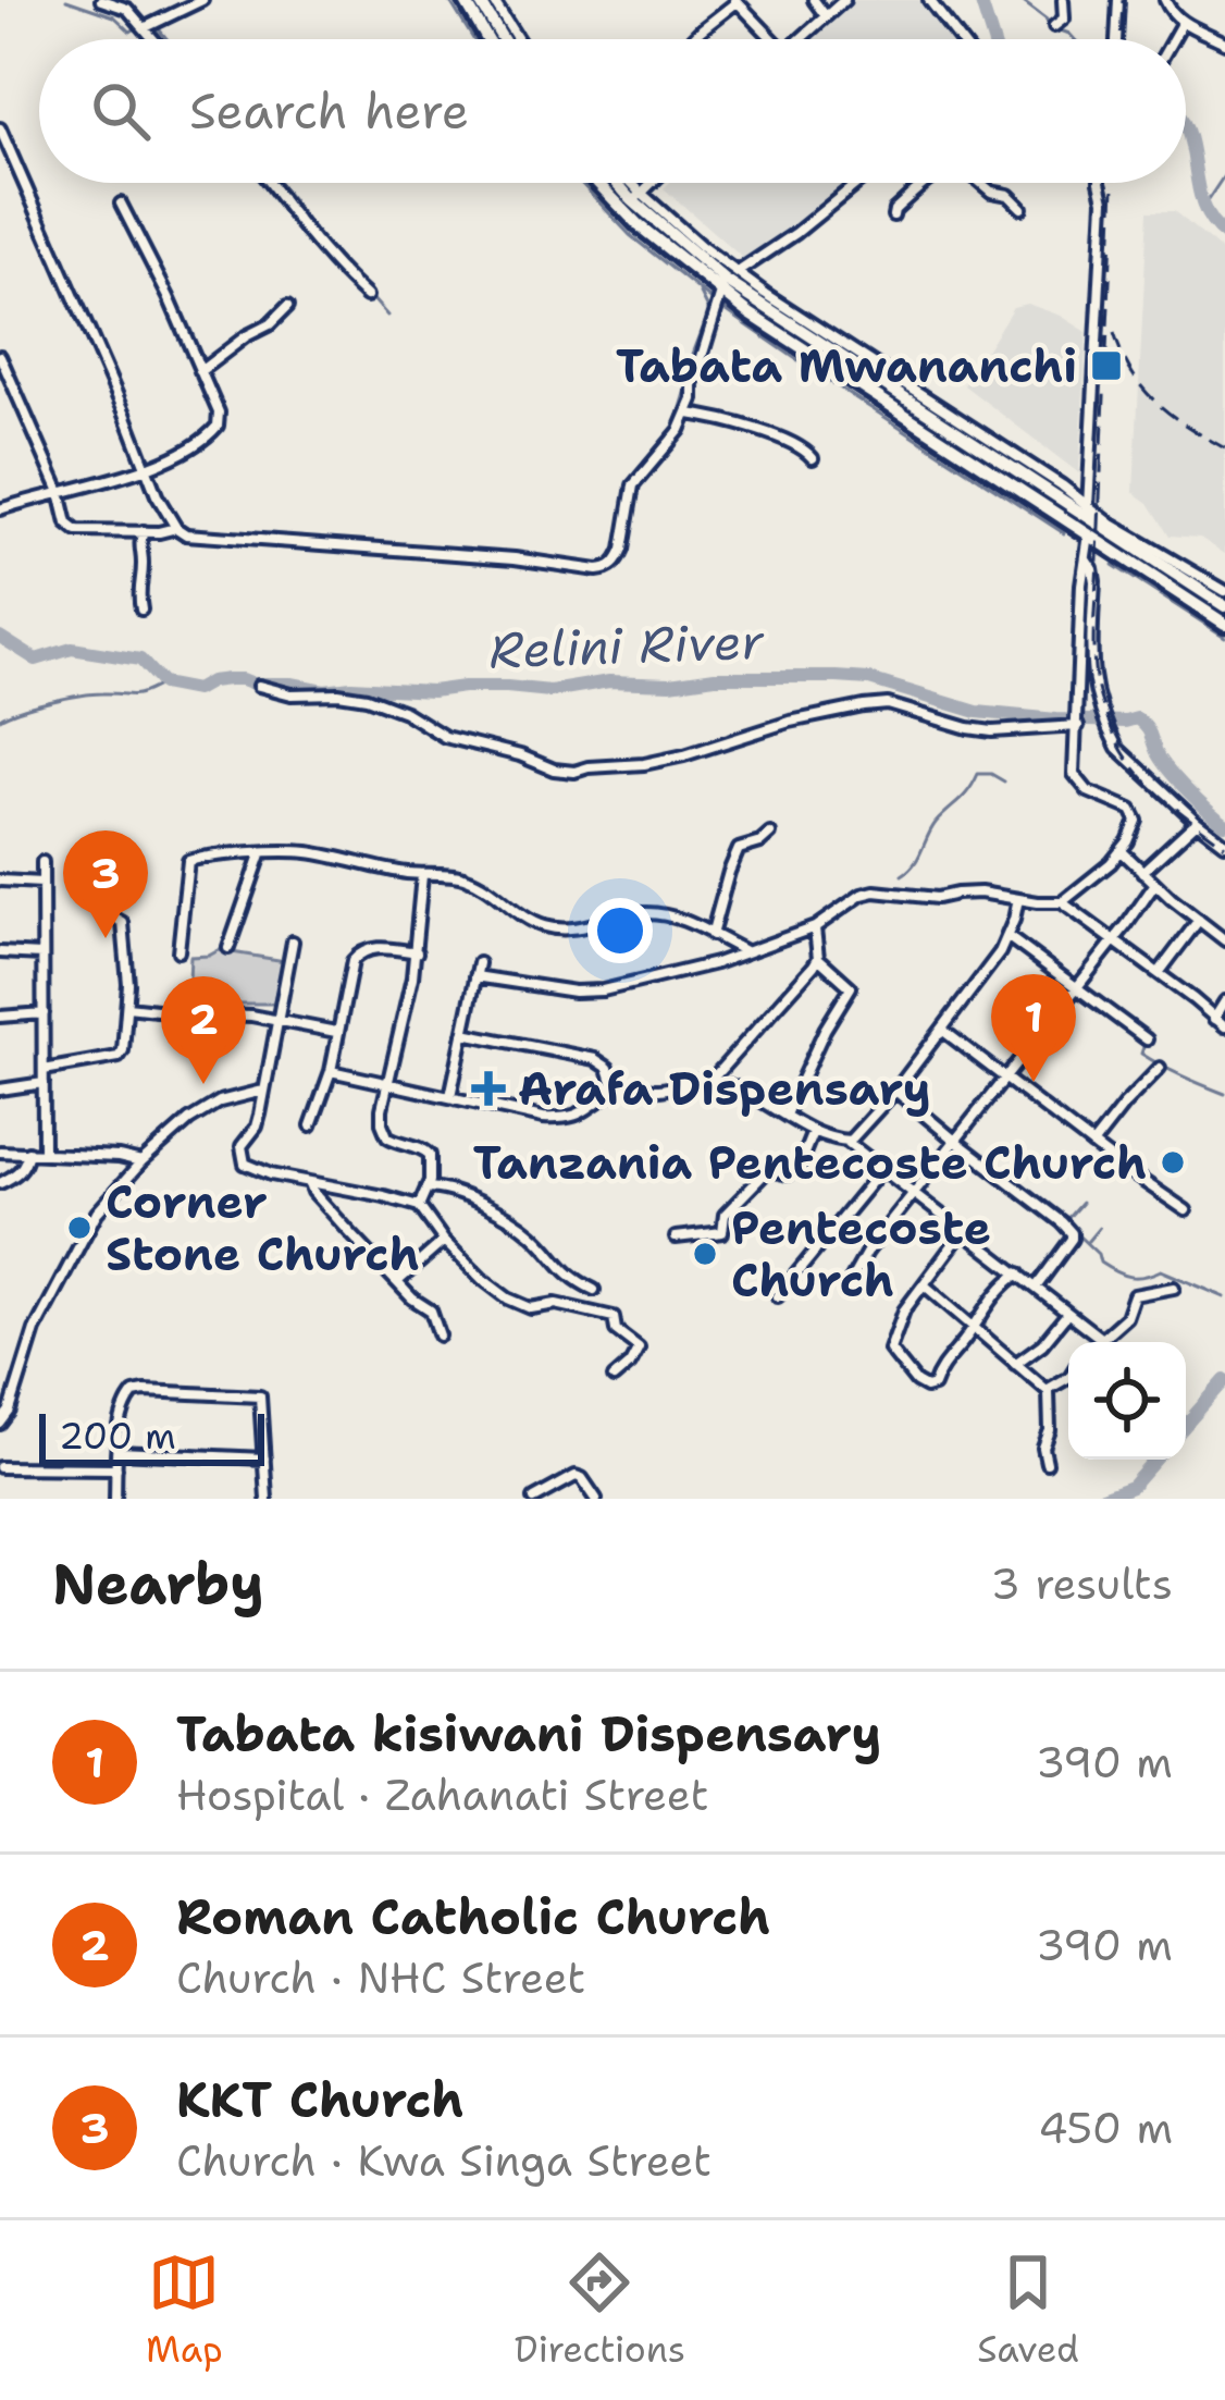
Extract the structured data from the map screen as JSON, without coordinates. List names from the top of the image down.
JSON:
{
  "water": ["Relini River"],
  "places": {
    "transit": ["Tabata Mwananchi"],
    "health": ["Arafa Dispensary"],
    "other": ["Tanzania Pentecoste Church", "Corner Stone Church", "Pentecoste Church"]
  },
  "scale_bar": "200 m",
  "page": {
    "search": "Search here",
    "pins": ["3", "1", "2"],
    "scale": "200 m",
    "heading": ["Nearby", "3 results"],
    "list": [
      {
        "mark": "1",
        "name": "Tabata kisiwani Dispensary",
        "note": "Hospital · Zahanati Street",
        "value": "390 m"
      },
      {
        "mark": "2",
        "name": "Roman Catholic Church",
        "note": "Church · NHC Street",
        "value": "390 m"
      },
      {
        "mark": "3",
        "name": "KKT Church",
        "note": "Church · Kwa Singa Street",
        "value": "450 m"
      }
    ],
    "nav": ["Map", "Directions", "Saved"]
  }
}
